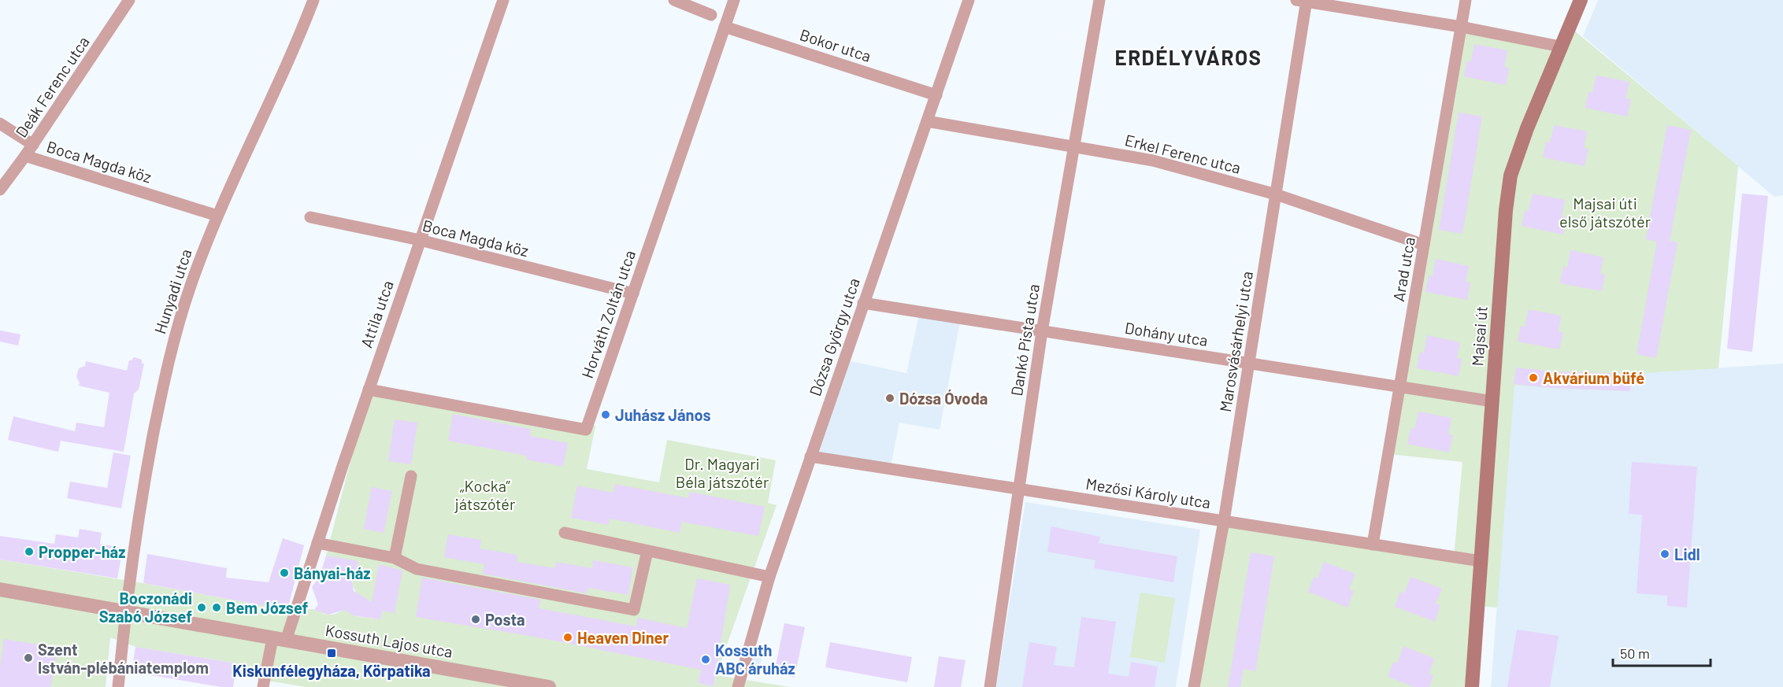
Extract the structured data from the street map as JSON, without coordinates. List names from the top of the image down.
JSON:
{
  "streets": {
    "main road": ["Majsai út"],
    "street": [
      "Bokor utca",
      "Deák Ferenc utca",
      "Erkel Ferenc utca",
      "Boca Magda köz",
      "Arad utca",
      "Hunyadi utca",
      "Attila utca",
      "Horváth Zoltán utca",
      "Dohány utca",
      "Dózsa György utca",
      "Dankó Pista utca",
      "Marosvásárhelyi utca",
      "Mezősi Károly utca",
      "Kossuth Lajos utca"
    ]
  },
  "crossings": [
    ["Bokor utca", "Horváth Zoltán utca"],
    ["Bokor utca", "Dózsa György utca"],
    ["Deák Ferenc utca", "Boca Magda köz"],
    ["Erkel Ferenc utca", "Arad utca"],
    ["Erkel Ferenc utca", "Dózsa György utca"],
    ["Erkel Ferenc utca", "Dankó Pista utca"],
    ["Erkel Ferenc utca", "Marosvásárhelyi utca"],
    ["Boca Magda köz", "Hunyadi utca"],
    ["Boca Magda köz", "Attila utca"],
    ["Boca Magda köz", "Horváth Zoltán utca"],
    ["Arad utca", "Dohány utca"],
    ["Arad utca", "Mezősi Károly utca"],
    ["Hunyadi utca", "Kossuth Lajos utca"],
    ["Attila utca", "Horváth Zoltán utca"],
    ["Attila utca", "Kossuth Lajos utca"],
    ["Dohány utca", "Majsai út"],
    ["Dohány utca", "Dózsa György utca"],
    ["Dohány utca", "Dankó Pista utca"],
    ["Dohány utca", "Marosvásárhelyi utca"],
    ["Majsai út", "Mezősi Károly utca"],
    ["Dózsa György utca", "Mezősi Károly utca"],
    ["Dankó Pista utca", "Mezősi Károly utca"],
    ["Marosvásárhelyi utca", "Mezősi Károly utca"]
  ],
  "districts": ["ERDÉLYVÁROS"],
  "parks": ["Majsai úti első játszótér", "Dr. Magyari Béla játszótér", "„Kocka” játszótér"],
  "places": {
    "other": [
      "Akvárium büfé",
      "Dózsa Óvoda",
      "Juhász János",
      "Propper-ház",
      "Lidl",
      "Bányai-ház",
      "Boczonádi Szabó József",
      "Bem József",
      "Posta",
      "Heaven Diner",
      "Szent István-plébániatemplom",
      "Kossuth ABC áruház"
    ],
    "transit": ["Kiskunfélegyháza, Körpatika"]
  },
  "scale_bar": "50 m"
}
